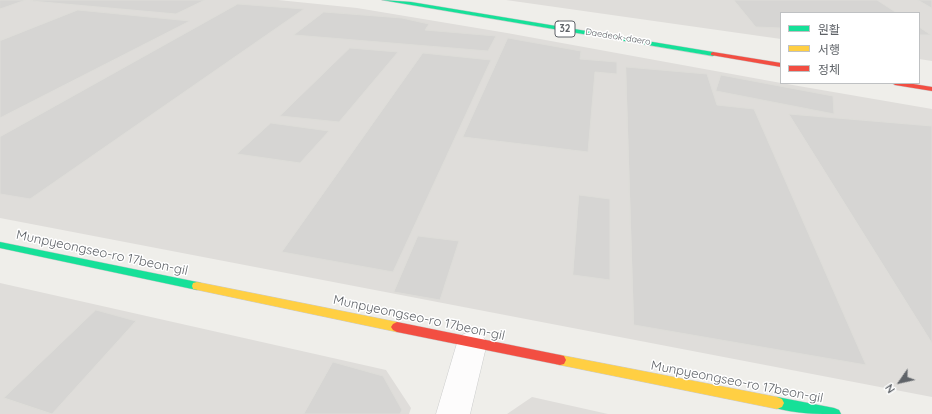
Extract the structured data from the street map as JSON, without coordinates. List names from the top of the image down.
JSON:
{
  "streets": {
    "main road": ["32", "Daedeok-daero", "Munpyeongseo-ro 17beon-gil"]
  },
  "legend": ["원활", "서행", "정체"],
  "north": "bottom left"
}
